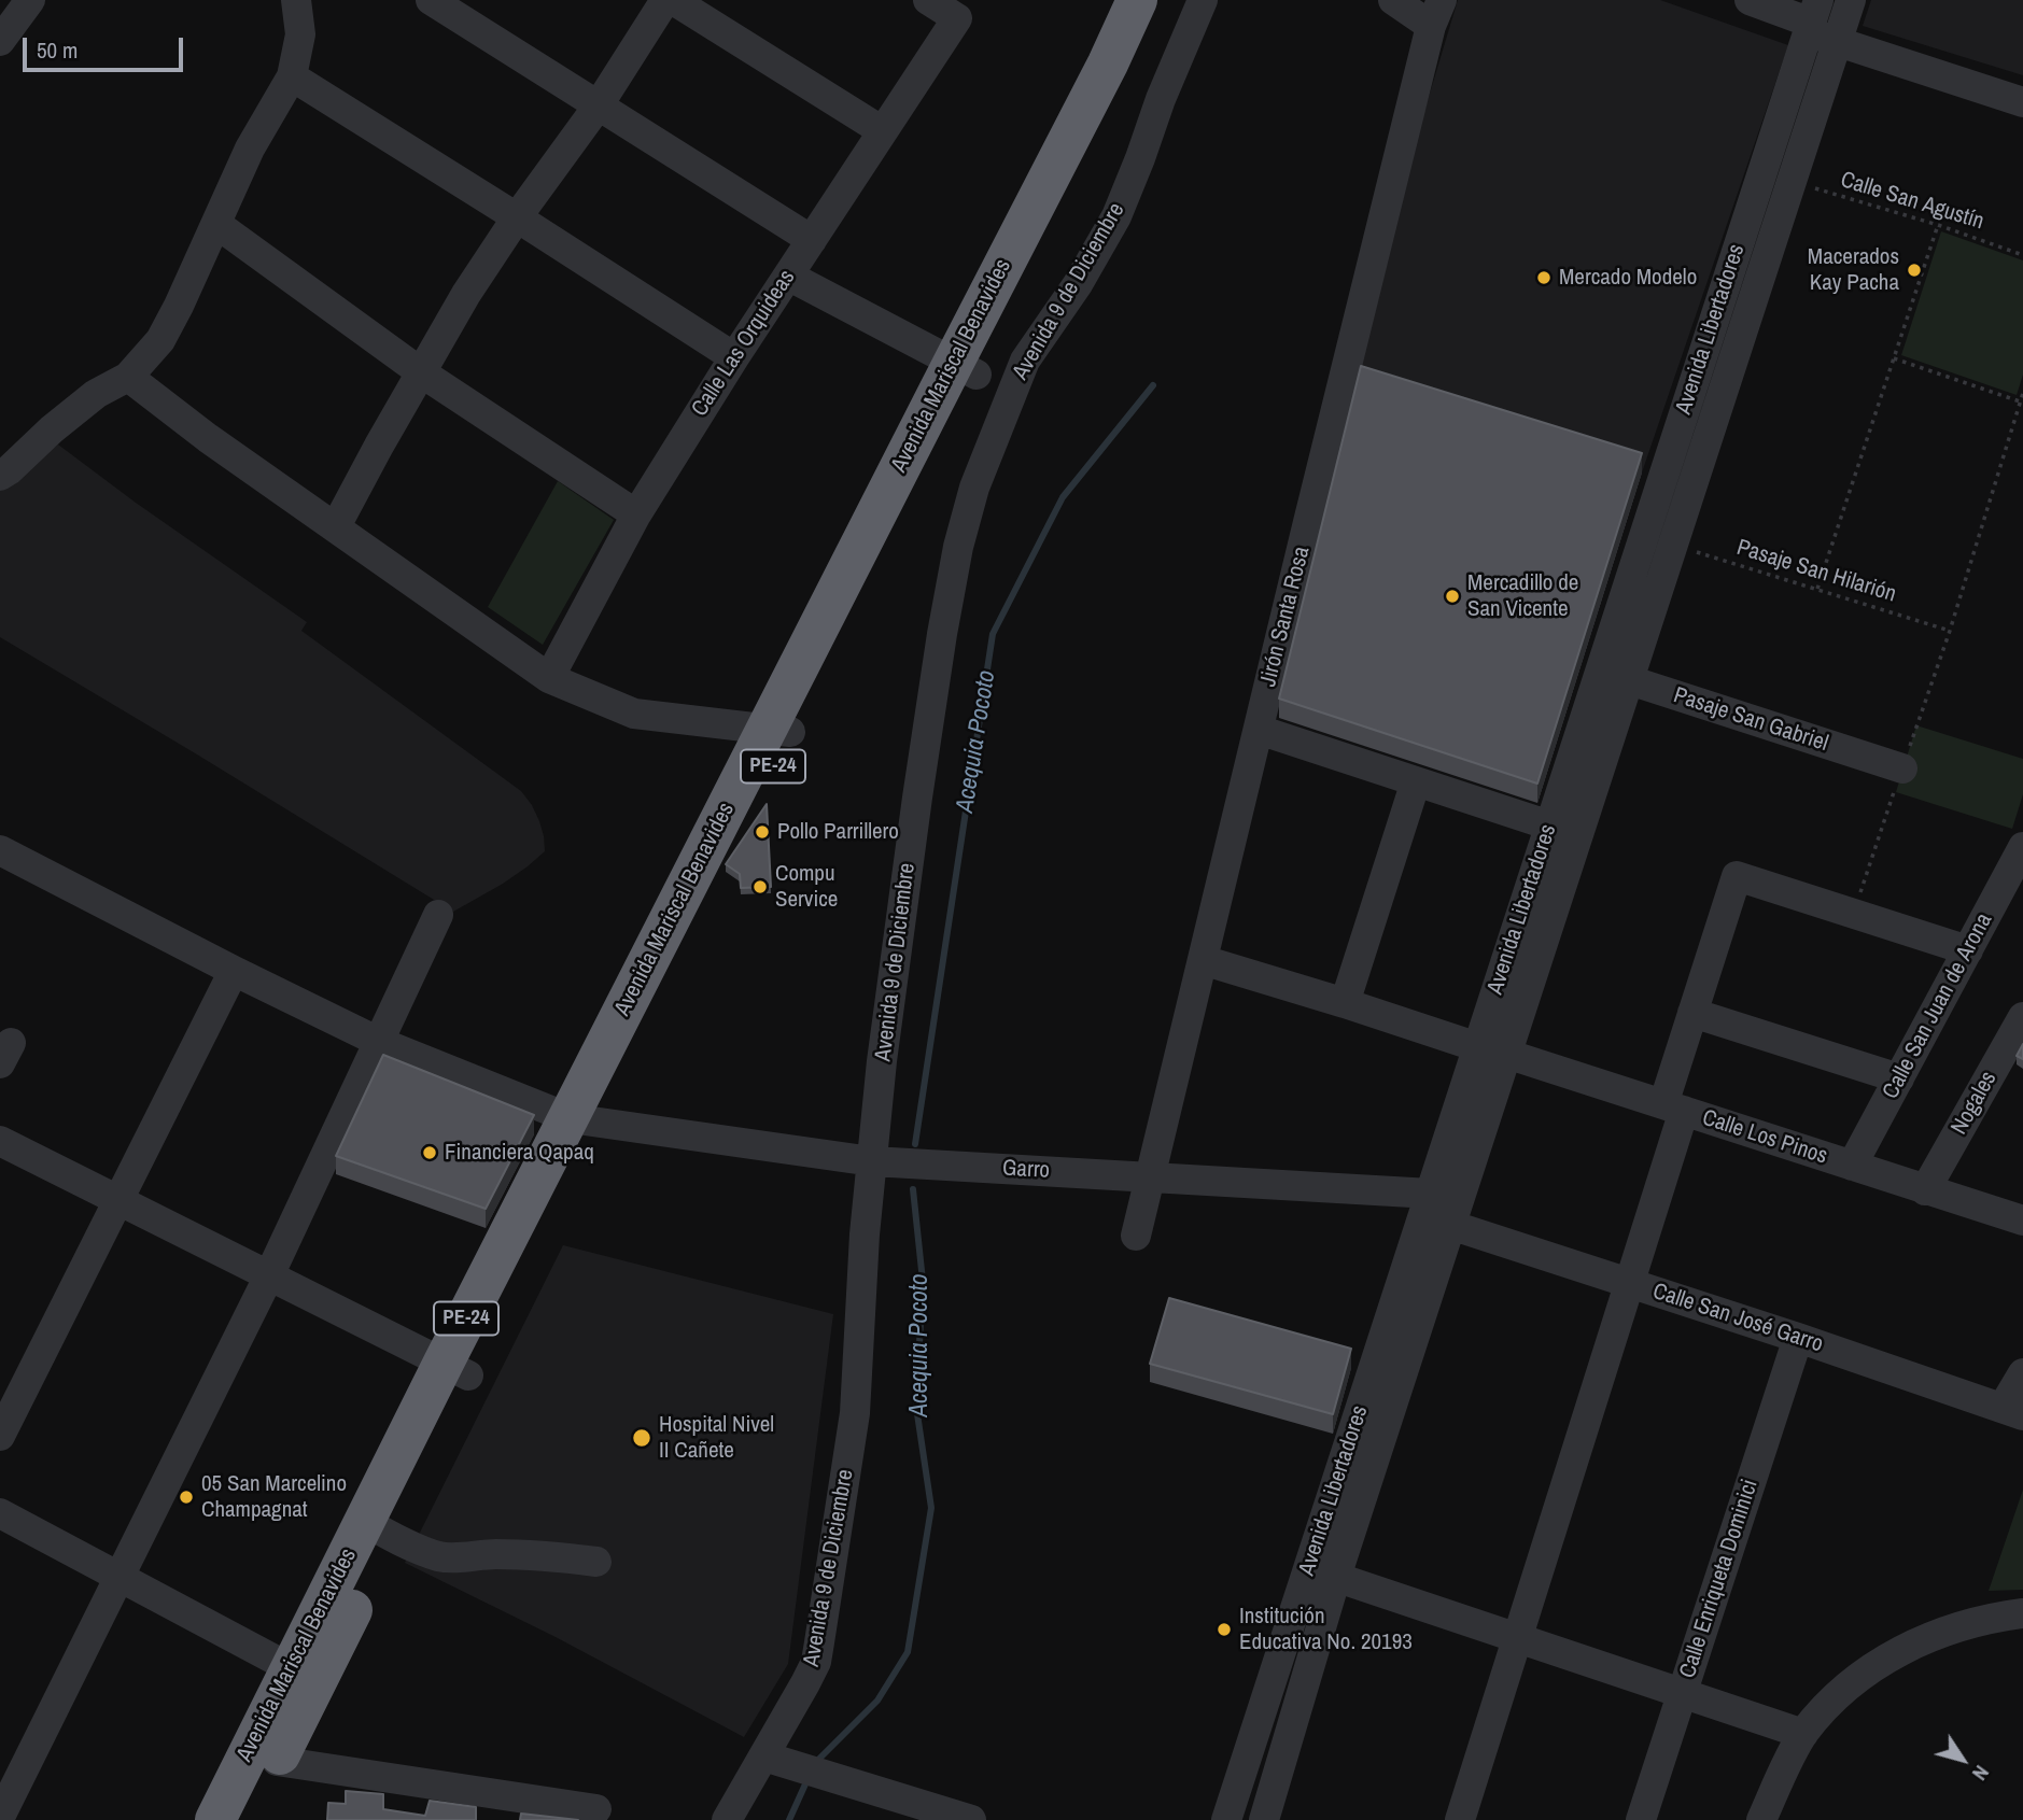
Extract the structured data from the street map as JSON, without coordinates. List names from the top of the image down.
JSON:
{
  "streets": {
    "highway": ["Avenida Mariscal Benavides", "PE-24"],
    "street": [
      "Avenida 9 de Diciembre",
      "Avenida Libertadores",
      "Calle Las Orquideas",
      "Jirón Santa Rosa",
      "Pasaje San Gabriel",
      "Calle San Juan de Arona",
      "Nogales",
      "Calle Los Pinos",
      "Garro",
      "Calle San José Garro",
      "Calle Enriqueta Dominici"
    ],
    "path": ["Calle San Agustín", "Pasaje San Hilarión"]
  },
  "crossings": [
    ["Calle San Agustín", "Avenida Libertadores"],
    ["Avenida 9 de Diciembre", "Garro"],
    ["Avenida Libertadores", "Pasaje San Hilarión"],
    ["Avenida Libertadores", "Pasaje San Gabriel"],
    ["Avenida Libertadores", "Calle Los Pinos"],
    ["Avenida Libertadores", "Garro"],
    ["Avenida Libertadores", "Calle San José Garro"],
    ["Avenida Mariscal Benavides", "Garro"],
    ["Jirón Santa Rosa", "Calle Los Pinos"],
    ["Jirón Santa Rosa", "Garro"],
    ["Calle San Juan de Arona", "Calle Los Pinos"],
    ["Nogales", "Calle Los Pinos"],
    ["Garro", "Calle San José Garro"],
    ["Calle San José Garro", "Calle Enriqueta Dominici"]
  ],
  "water": ["Acequia Pocoto"],
  "places": [
    "Macerados Kay Pacha",
    "Mercado Modelo",
    "Mercadillo de San Vicente",
    "Pollo Parrillero",
    "Compu Service",
    "Financiera Qapaq",
    "Hospital Nivel II Cañete",
    "05 San Marcelino Champagnat",
    "Institución Educativa No. 20193"
  ],
  "scale_bar": "50 m",
  "north": "bottom right"
}
